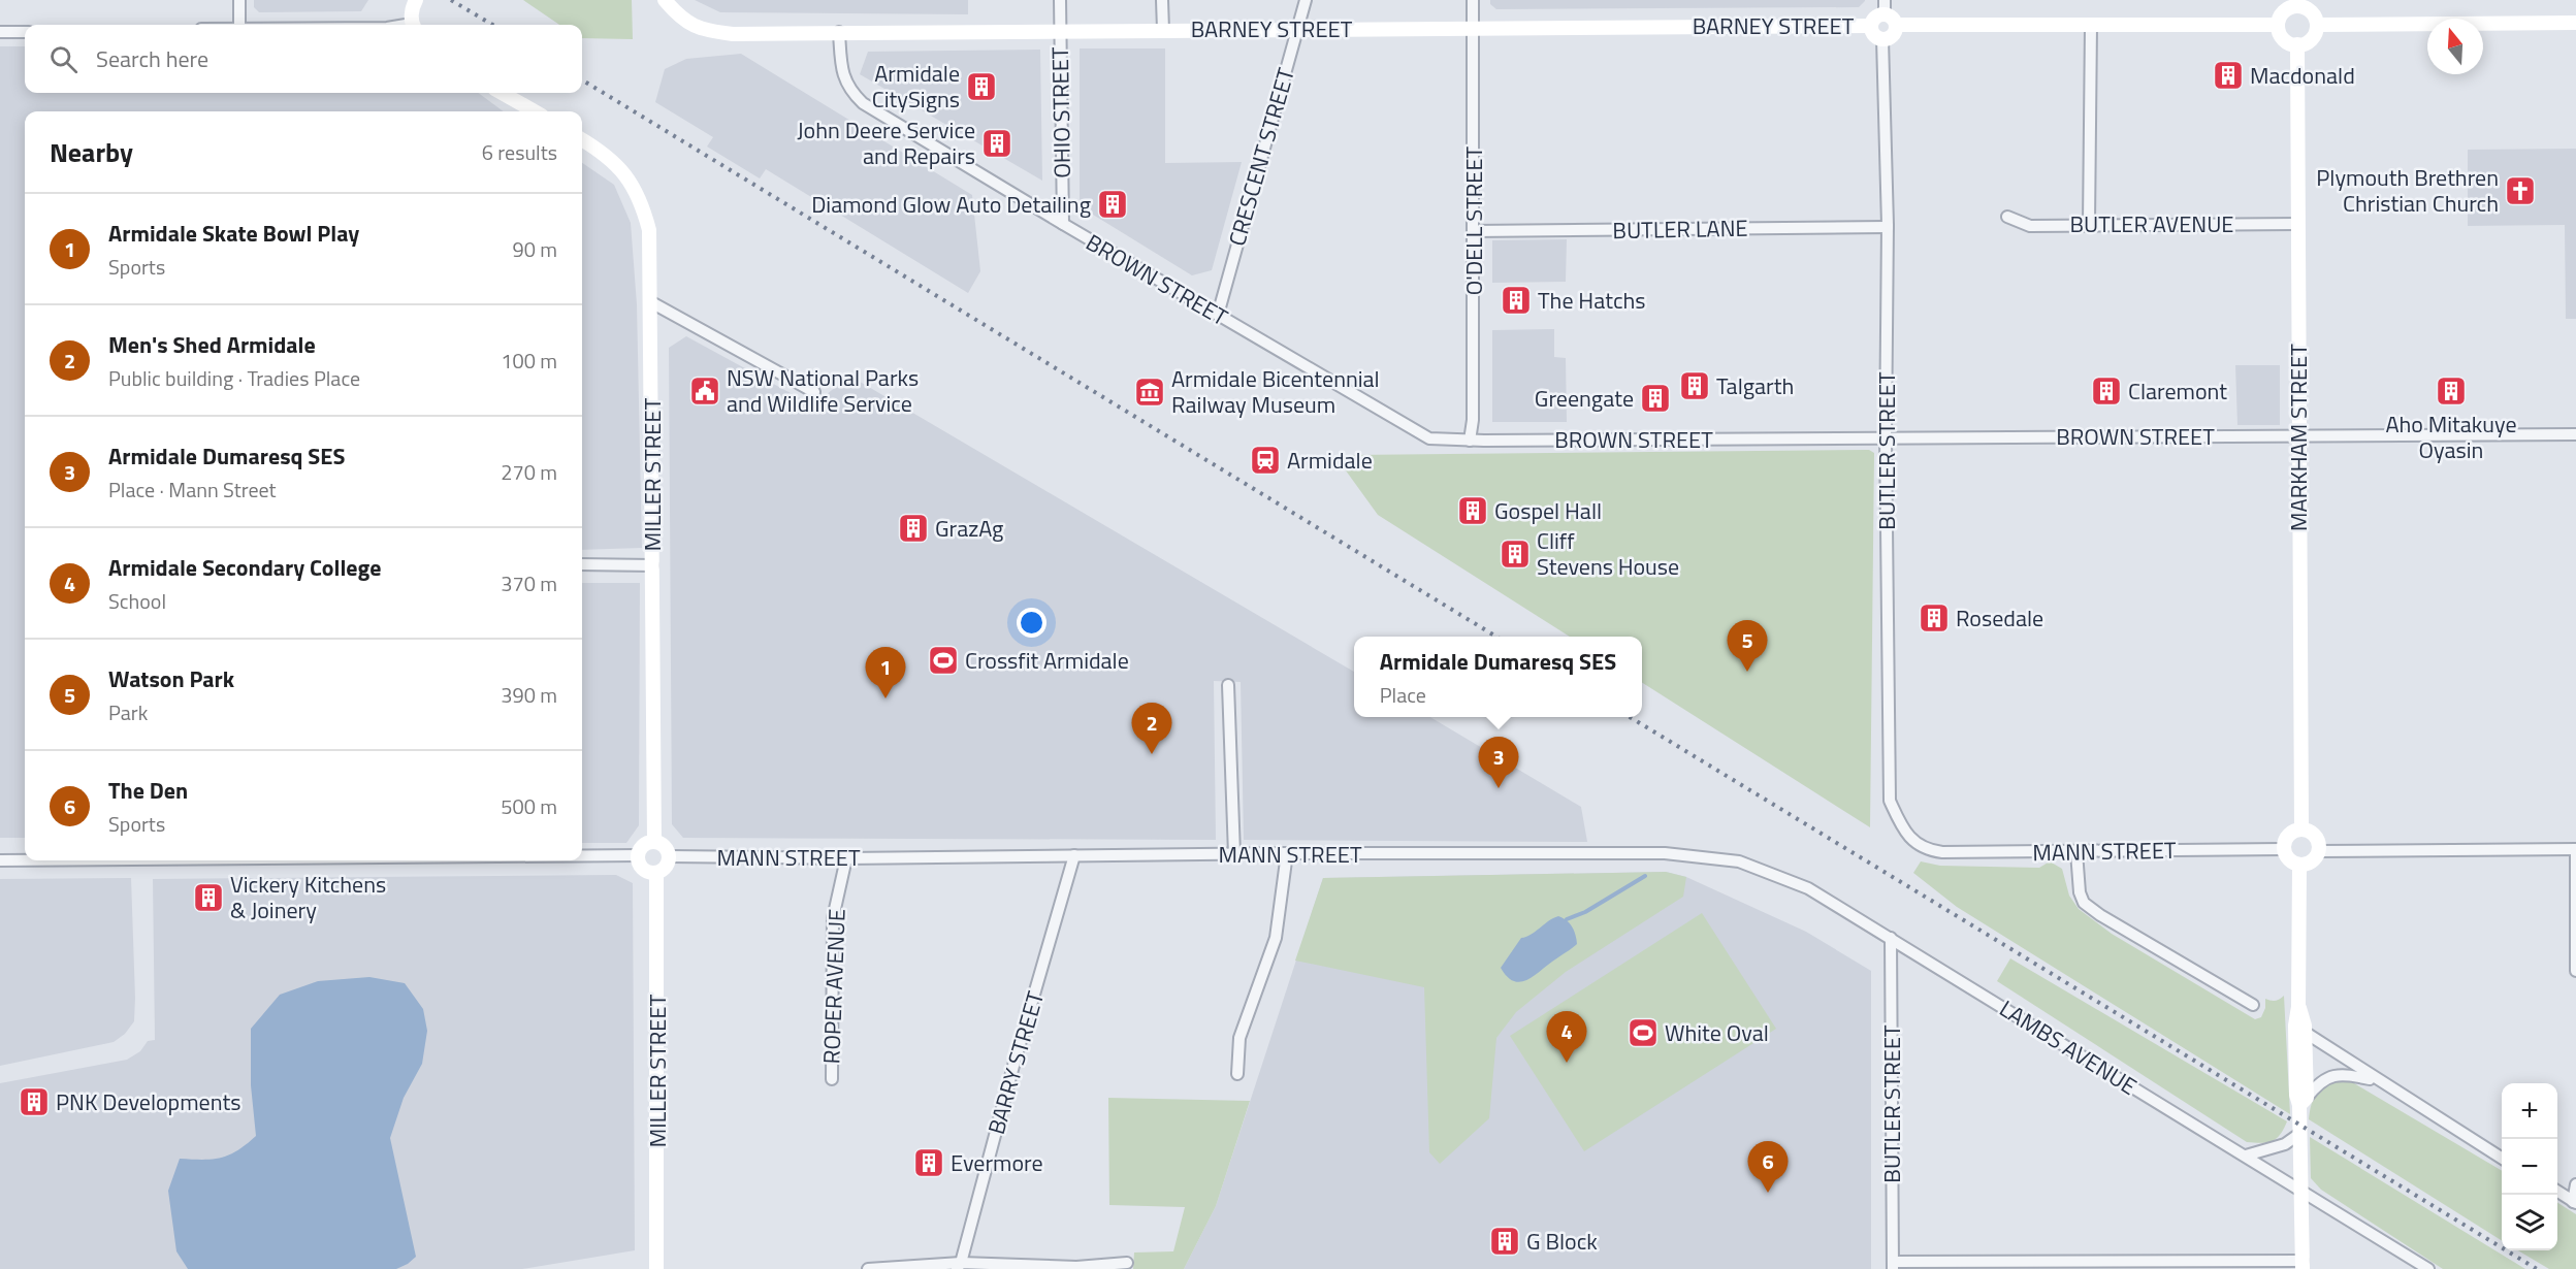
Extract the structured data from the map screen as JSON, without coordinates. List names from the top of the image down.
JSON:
{
  "streets": {
    "street": [
      "BARNEY STREET",
      "OHIO STREET",
      "CRESCENT STREET",
      "O'DELL STREET",
      "BUTLER AVENUE",
      "BUTLER LANE",
      "BROWN STREET",
      "MARKHAM STREET",
      "BUTLER STREET",
      "MILLER STREET",
      "MANN STREET",
      "ROPER AVENUE",
      "LAMBS AVENUE",
      "BARRY STREET"
    ]
  },
  "crossings": [
    ["BARNEY STREET", "OHIO STREET"],
    ["BARNEY STREET", "CRESCENT STREET"],
    ["BARNEY STREET", "O'DELL STREET"],
    ["BARNEY STREET", "BROWN STREET"],
    ["OHIO STREET", "BROWN STREET"],
    ["CRESCENT STREET", "BROWN STREET"],
    ["O'DELL STREET", "BUTLER LANE"],
    ["O'DELL STREET", "BROWN STREET"],
    ["BUTLER AVENUE", "MARKHAM STREET"],
    ["BUTLER LANE", "BUTLER STREET"],
    ["BROWN STREET", "MARKHAM STREET"],
    ["BROWN STREET", "BUTLER STREET"],
    ["MARKHAM STREET", "MANN STREET"],
    ["BUTLER STREET", "MANN STREET"],
    ["BUTLER STREET", "LAMBS AVENUE"],
    ["MILLER STREET", "MANN STREET"],
    ["MANN STREET", "ROPER AVENUE"],
    ["MANN STREET", "LAMBS AVENUE"],
    ["MANN STREET", "BARRY STREET"]
  ],
  "places": {
    "building": [
      "Macdonald",
      "Armidale CitySigns",
      "John Deere Service and Repairs",
      "Diamond Glow Auto Detailing",
      "The Hatchs",
      "Talgarth",
      "Claremont",
      "Aho Mitakuye Oyasin",
      "Greengate",
      "Gospel Hall",
      "GrazAg",
      "Cliff Stevens House",
      "Rosedale",
      "Vickery Kitchens & Joinery",
      "PNK Developments",
      "Evermore",
      "G Block"
    ],
    "church": ["Plymouth Brethren Christian Church"],
    "public building": ["NSW National Parks and Wildlife Service"],
    "museum": ["Armidale Bicentennial Railway Museum"],
    "station": ["Armidale"],
    "sports": ["Crossfit Armidale", "White Oval"]
  },
  "north": "top",
  "page": {
    "search": "Search here",
    "heading": ["Nearby", "6 results"],
    "list": [
      {
        "mark": "1",
        "name": "Armidale Skate Bowl Play",
        "note": "Sports",
        "value": "90 m"
      },
      {
        "mark": "2",
        "name": "Men's Shed Armidale",
        "note": "Public building · Tradies Place",
        "value": "100 m"
      },
      {
        "mark": "3",
        "name": "Armidale Dumaresq SES",
        "note": "Place · Mann Street",
        "value": "270 m"
      },
      {
        "mark": "4",
        "name": "Armidale Secondary College",
        "note": "School",
        "value": "370 m"
      },
      {
        "mark": "5",
        "name": "Watson Park",
        "note": "Park",
        "value": "390 m"
      },
      {
        "mark": "6",
        "name": "The Den",
        "note": "Sports",
        "value": "500 m"
      }
    ],
    "pins": [
      "5",
      "1",
      "2",
      "3",
      "4",
      "6"
    ],
    "popup": ["Armidale Dumaresq SES", "Place"],
    "map_buttons": ["+", "−"]
  }
}
